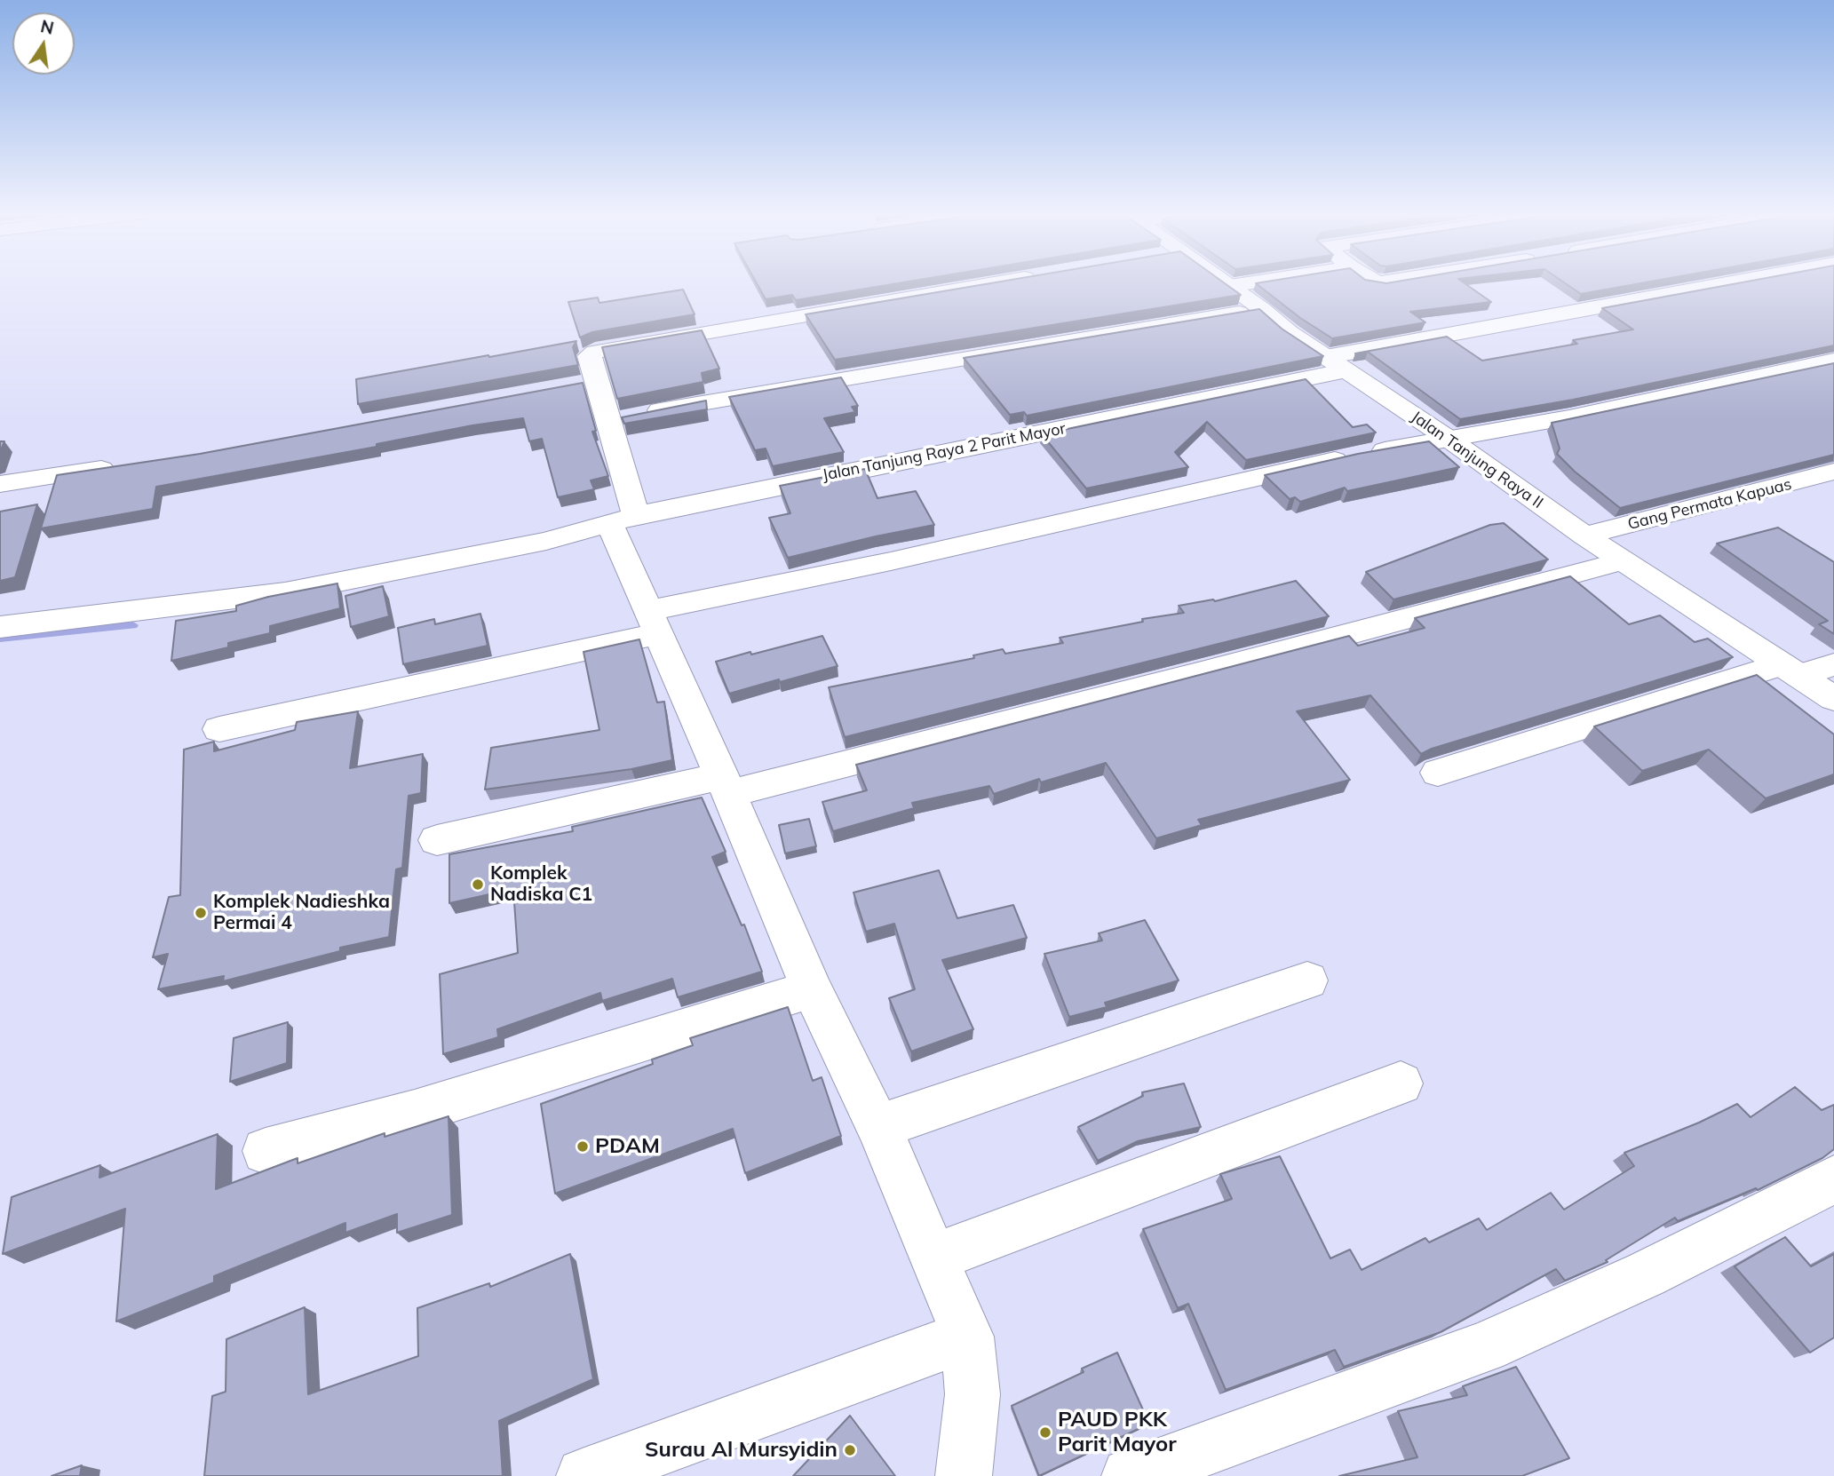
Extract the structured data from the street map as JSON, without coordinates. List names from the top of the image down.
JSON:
{
  "streets": {
    "street": ["Jalan Tanjung Raya 2 Parit Mayor", "Jalan Tanjung Raya II", "Gang Permata Kapuas"]
  },
  "crossings": [
    ["Jalan Tanjung Raya 2 Parit Mayor", "Jalan Tanjung Raya II"],
    ["Jalan Tanjung Raya II", "Gang Permata Kapuas"]
  ],
  "places": [
    "Komplek Nadiska C1",
    "Komplek Nadieshka Permai 4",
    "PDAM",
    "PAUD PKK Parit Mayor",
    "Surau Al Mursyidin"
  ],
  "north": "top"
}
